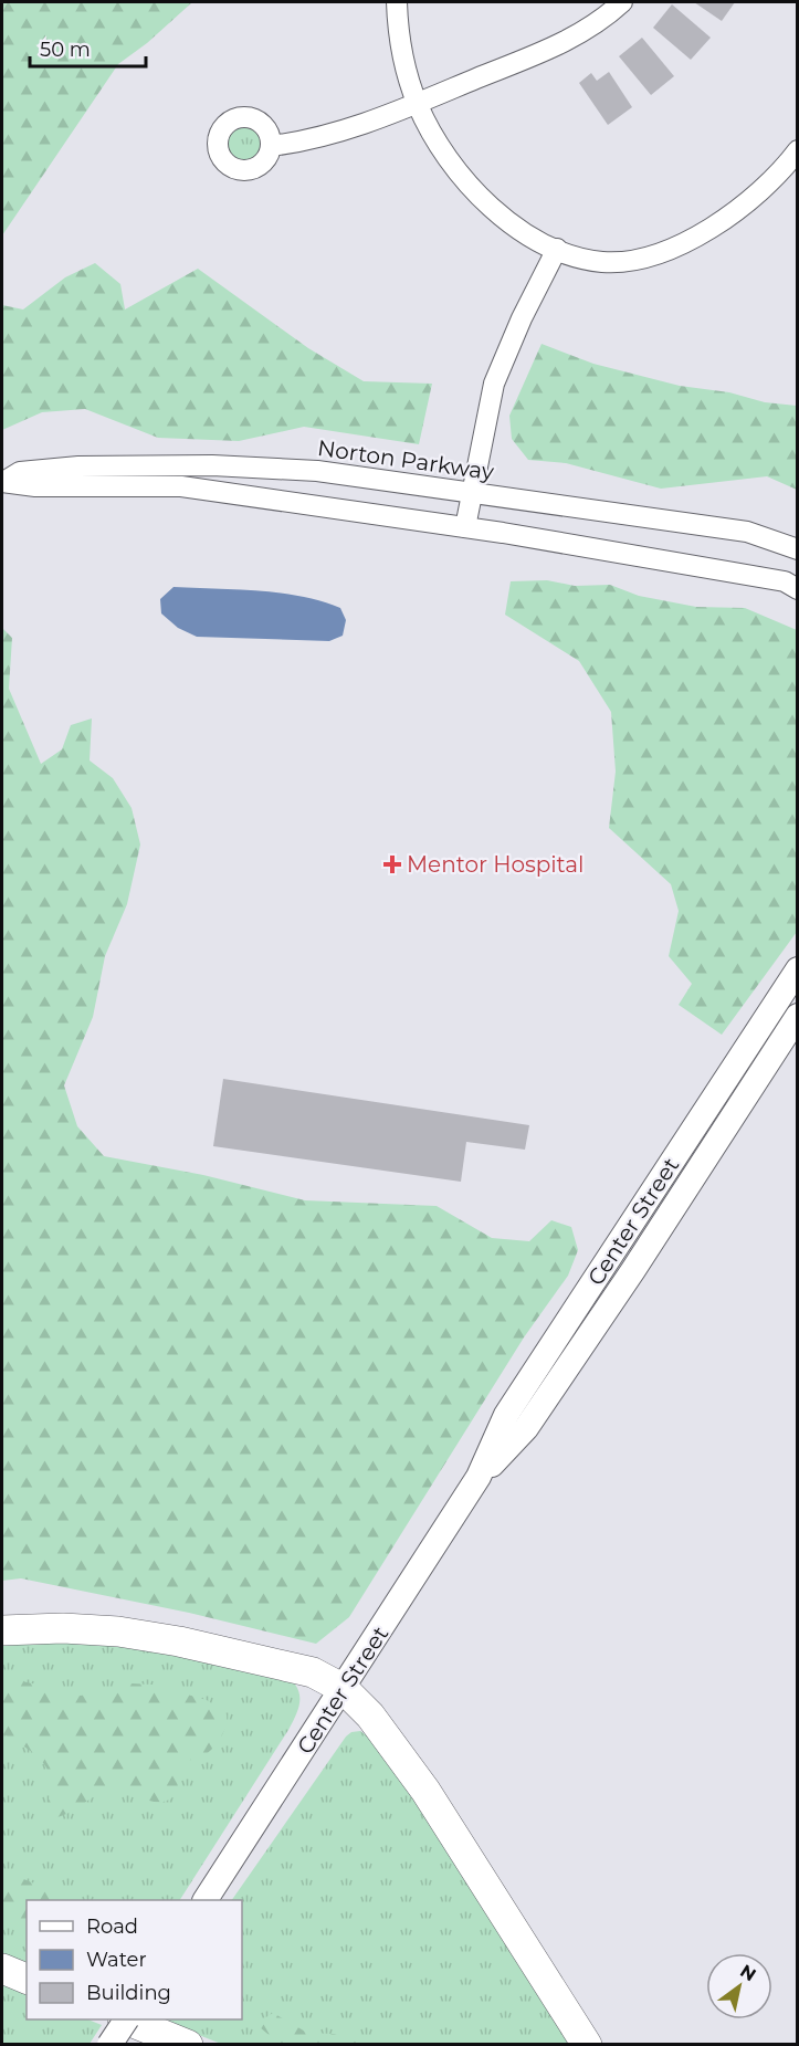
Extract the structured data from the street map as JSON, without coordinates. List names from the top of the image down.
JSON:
{
  "streets": {
    "main road": ["Center Street"],
    "street": ["Norton Parkway"]
  },
  "places": {
    "health": ["Mentor Hospital"]
  },
  "legend": ["Road", "Water", "Building"],
  "scale_bar": "50 m",
  "north": "top right"
}
